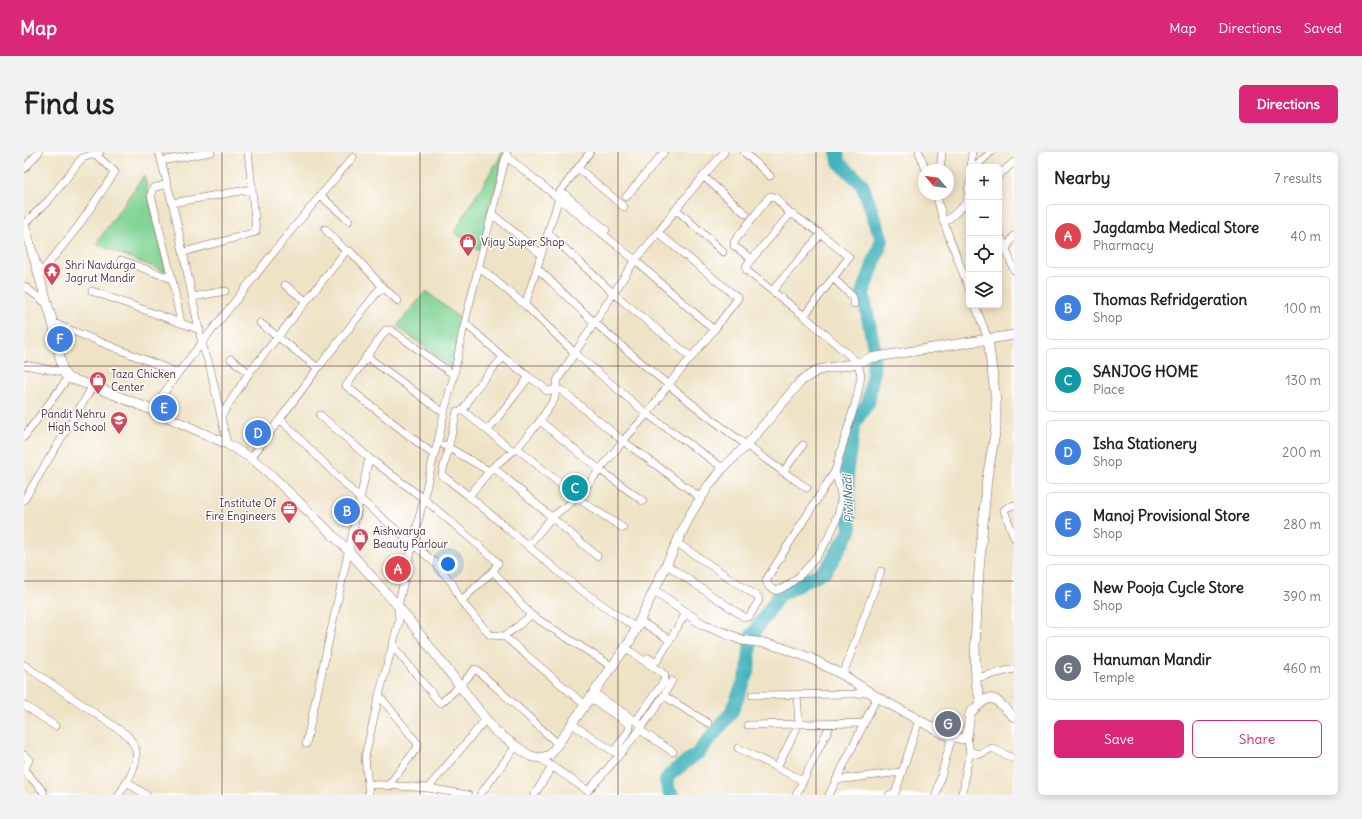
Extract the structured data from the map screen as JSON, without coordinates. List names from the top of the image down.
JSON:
{
  "water": ["Pivli Nadi"],
  "places": {
    "shop": ["Vijay Super Shop", "Taza Chicken Center", "Aishwarya Beauty Parlour"],
    "temple": ["Shri Navdurga Jagrut Mandir"],
    "school or university": ["Pandit Nehru High School"],
    "office": ["Institute Of Fire Engineers"]
  },
  "north": "top left",
  "page": {
    "header": "Map",
    "nav": ["Map", "Directions", "Saved"],
    "buttons": [
      "Directions",
      ["Save", "Share"]
    ],
    "title": "Find us",
    "heading": ["Nearby", "7 results"],
    "map_buttons": ["+", "−"],
    "list": [
      {
        "mark": "A",
        "name": "Jagdamba Medical Store",
        "note": "Pharmacy",
        "value": "40 m"
      },
      {
        "mark": "B",
        "name": "Thomas Refridgeration",
        "note": "Shop",
        "value": "100 m"
      },
      {
        "mark": "C",
        "name": "SANJOG HOME",
        "note": "Place",
        "value": "130 m"
      },
      {
        "mark": "D",
        "name": "Isha Stationery",
        "note": "Shop",
        "value": "200 m"
      },
      {
        "mark": "E",
        "name": "Manoj Provisional Store",
        "note": "Shop",
        "value": "280 m"
      },
      {
        "mark": "F",
        "name": "New Pooja Cycle Store",
        "note": "Shop",
        "value": "390 m"
      },
      {
        "mark": "G",
        "name": "Hanuman Mandir",
        "note": "Temple",
        "value": "460 m"
      }
    ],
    "pins": [
      "F",
      "E",
      "D",
      "C",
      "B",
      "A",
      "G"
    ]
  }
}
